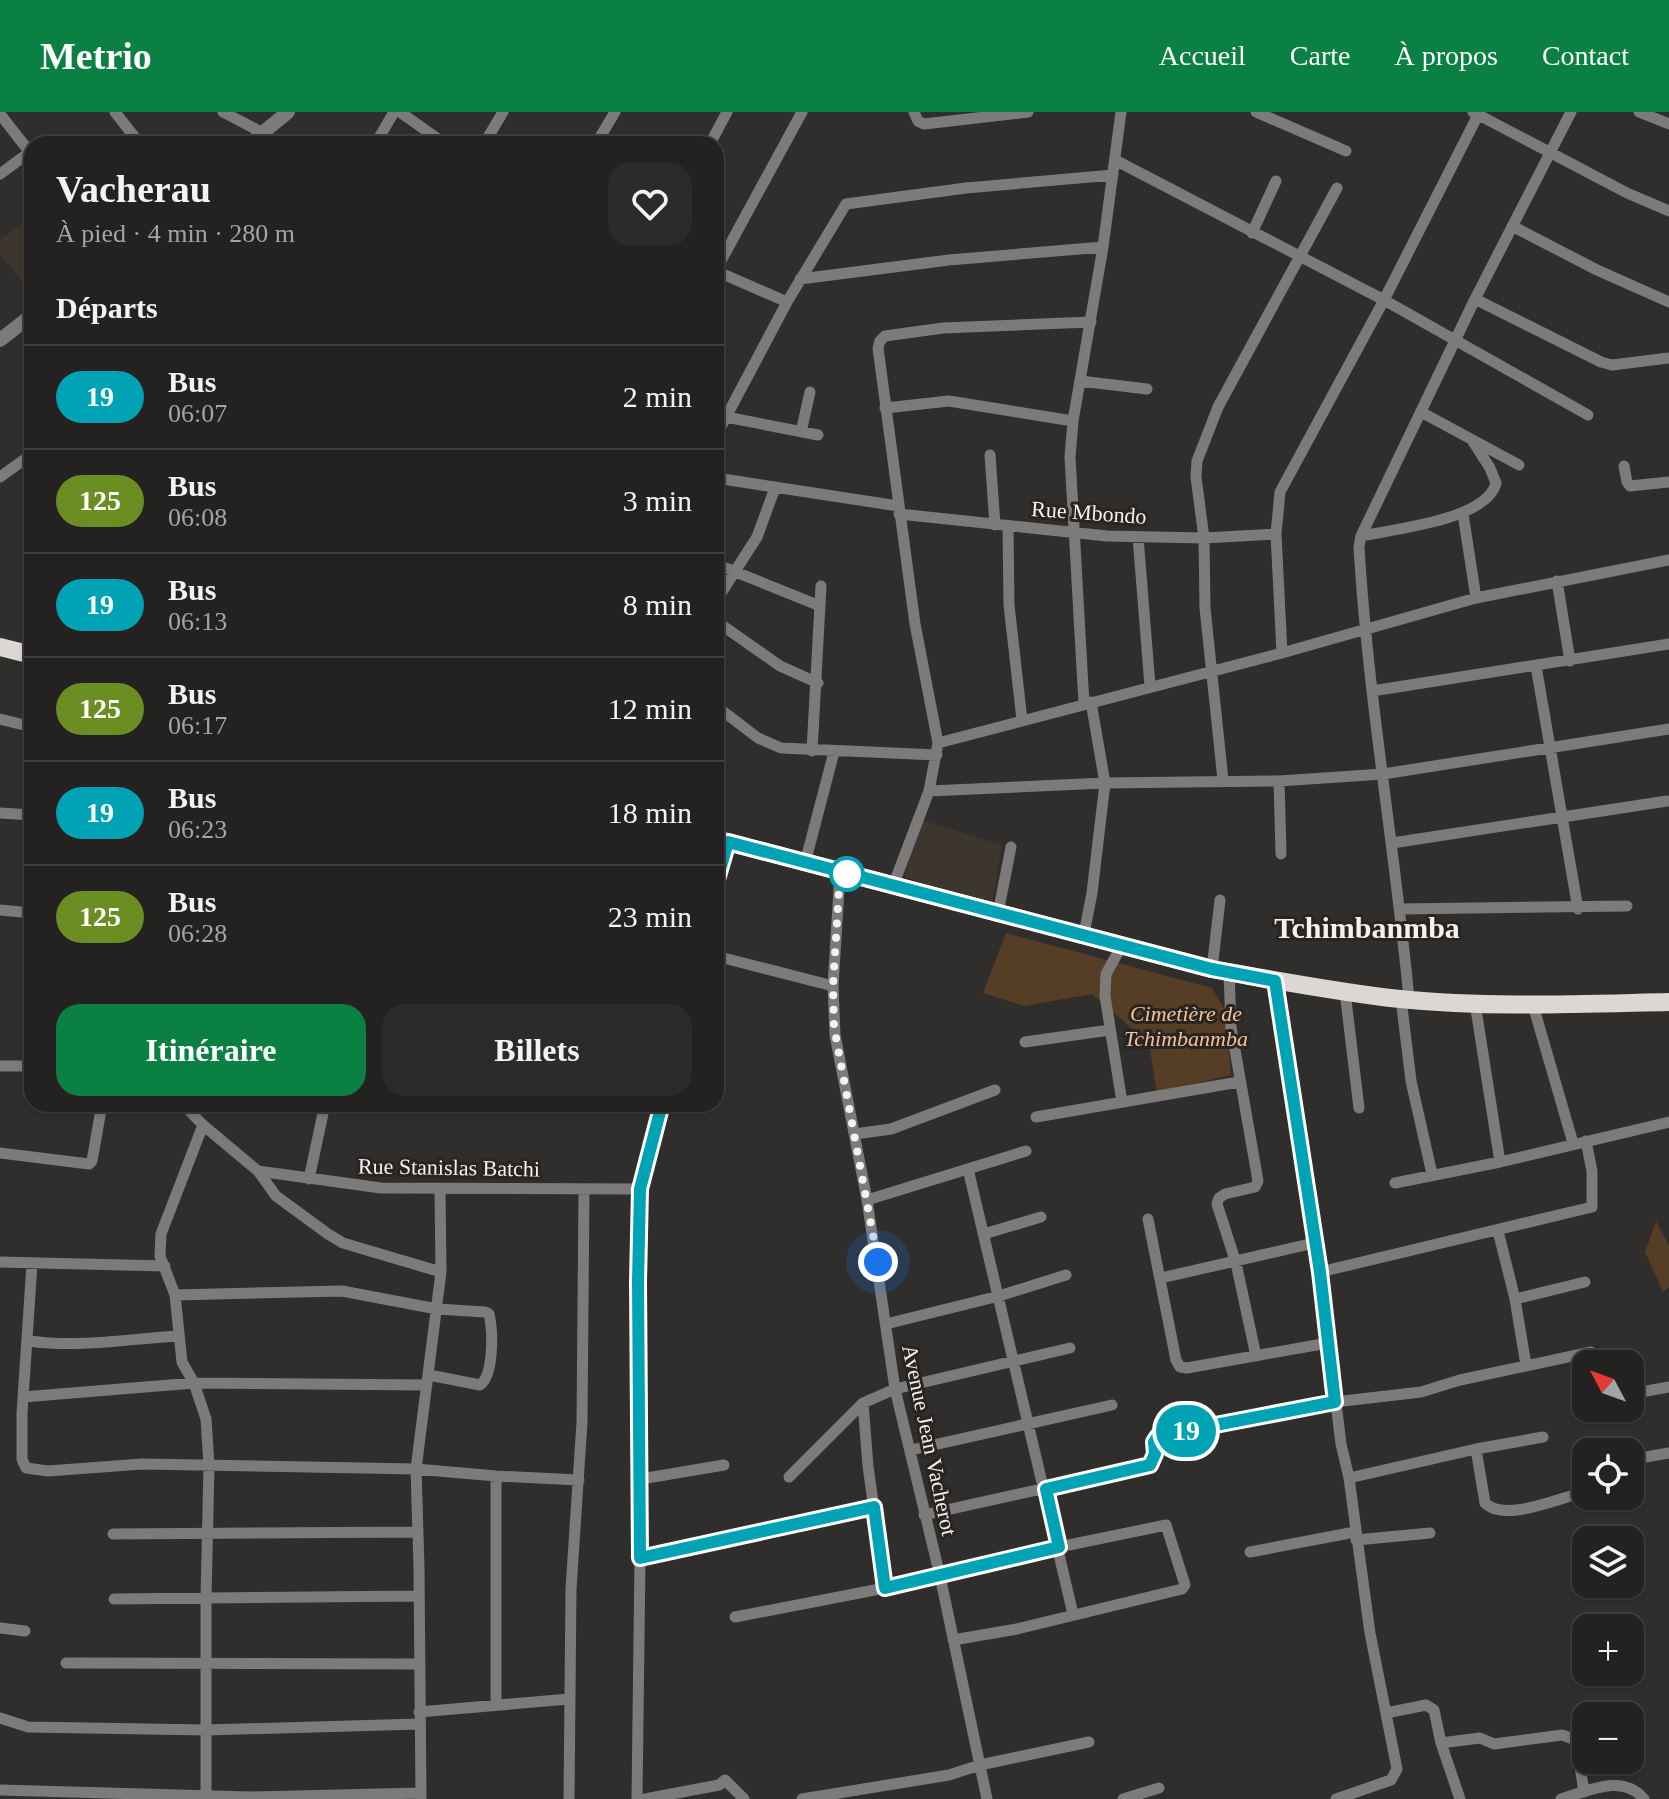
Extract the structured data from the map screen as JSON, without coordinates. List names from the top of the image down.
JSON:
{
  "streets": {
    "street": ["Rue Mbondo", "Rue Stanislas Batchi", "Avenue Jean Vacherot"]
  },
  "districts": ["Tchimbanmba"],
  "parks": ["Cimetière de Tchimbanmba"],
  "lines": ["bus line 19"],
  "north": "top left",
  "page": {
    "header": "Metrio",
    "nav": [
      "Accueil",
      "Carte",
      "À propos",
      "Contact"
    ],
    "on_map": "19",
    "heading": [
      ["Vacherau", "À pied · 4 min · 280 m"],
      "Départs"
    ],
    "list": [
      {
        "mark": "19",
        "name": "Bus",
        "note": "06:07",
        "value": "2 min"
      },
      {
        "mark": "125",
        "name": "Bus",
        "note": "06:08",
        "value": "3 min"
      },
      {
        "mark": "19",
        "name": "Bus",
        "note": "06:13",
        "value": "8 min"
      },
      {
        "mark": "125",
        "name": "Bus",
        "note": "06:17",
        "value": "12 min"
      },
      {
        "mark": "19",
        "name": "Bus",
        "note": "06:23",
        "value": "18 min"
      },
      {
        "mark": "125",
        "name": "Bus",
        "note": "06:28",
        "value": "23 min"
      }
    ],
    "buttons": ["Itinéraire", "Billets"],
    "map_buttons": ["+", "−"]
  }
}
